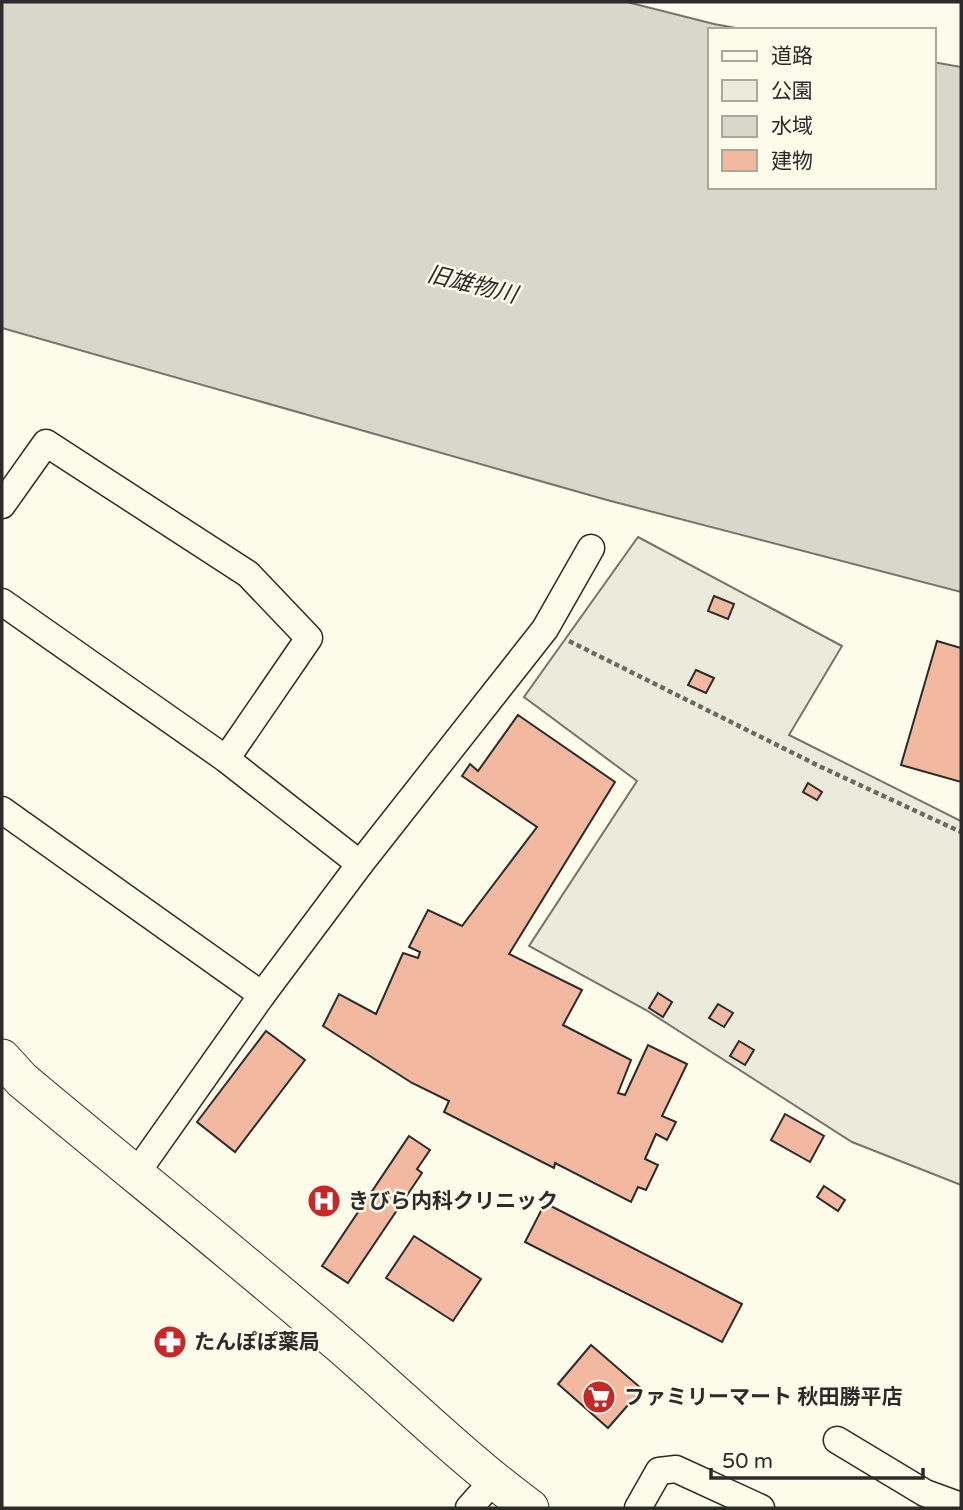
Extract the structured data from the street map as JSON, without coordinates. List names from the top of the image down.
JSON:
{
  "water": ["旧雄物川"],
  "places": {
    "hospital": ["きびら内科クリニック"],
    "pharmacy": ["たんぽぽ薬局"],
    "supermarket": ["ファミリーマート 秋田勝平店"]
  },
  "legend": [
    "道路",
    "公園",
    "水域",
    "建物"
  ],
  "scale_bar": "50 m"
}
